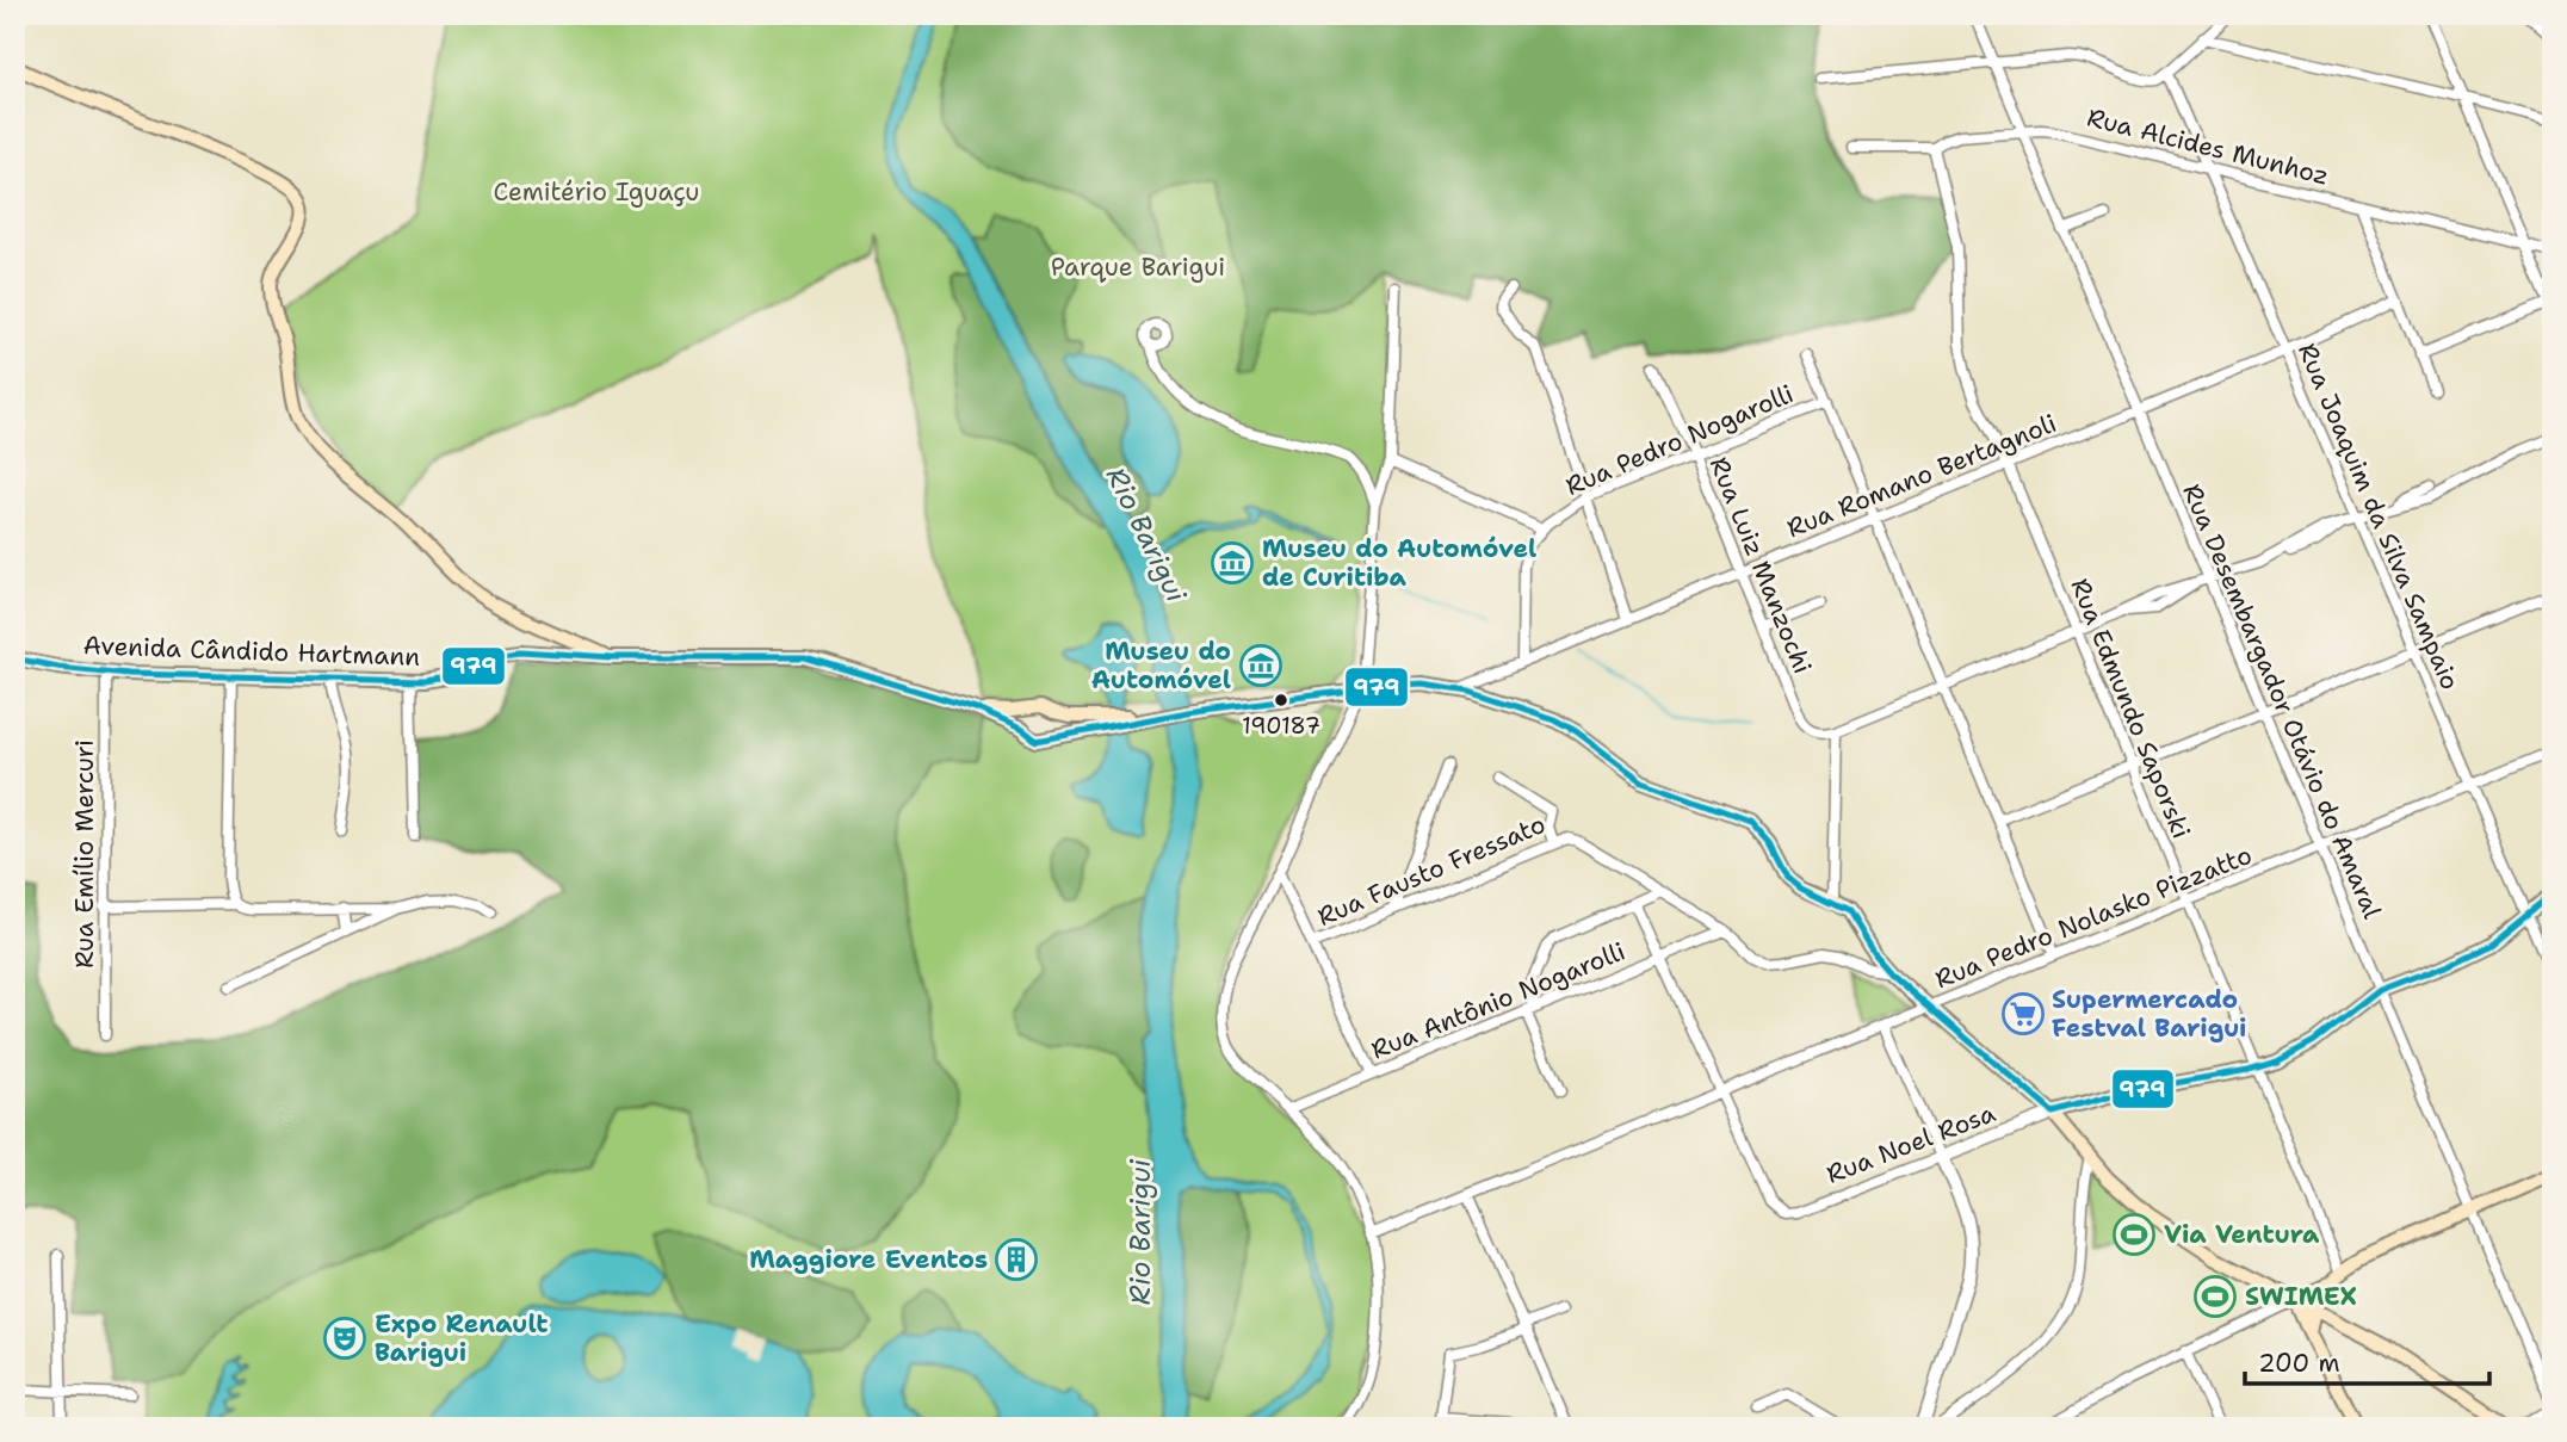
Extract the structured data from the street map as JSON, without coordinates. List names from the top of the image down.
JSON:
{
  "streets": {
    "main road": ["Avenida Cândido Hartmann"],
    "street": [
      "Rua Alcides Munhoz",
      "Rua Pedro Nogarolli",
      "Rua Romano Bertagnoli",
      "Rua Joaquim da Silva Sampaio",
      "Rua Luiz Manzochi",
      "Rua Desembargador Otávio do Amaral",
      "Rua Edmundo Saporski",
      "Rua Emílio Mercuri",
      "Rua Fausto Fressato",
      "Rua Pedro Nolasko Pizzatto",
      "Rua Antônio Nogarolli",
      "Rua Noel Rosa"
    ]
  },
  "crossings": [
    ["Rua Alcides Munhoz", "Rua Joaquim da Silva Sampaio"],
    ["Rua Alcides Munhoz", "Rua Desembargador Otávio do Amaral"],
    ["Rua Alcides Munhoz", "Rua Edmundo Saporski"],
    ["Rua Pedro Nogarolli", "Rua Romano Bertagnoli"],
    ["Rua Pedro Nogarolli", "Rua Luiz Manzochi"],
    ["Rua Romano Bertagnoli", "Rua Joaquim da Silva Sampaio"],
    ["Rua Romano Bertagnoli", "Rua Luiz Manzochi"],
    ["Rua Romano Bertagnoli", "Rua Desembargador Otávio do Amaral"],
    ["Rua Romano Bertagnoli", "Rua Edmundo Saporski"],
    ["Rua Joaquim da Silva Sampaio", "Rua Pedro Nolasko Pizzatto"],
    ["Avenida Cândido Hartmann", "Rua Emílio Mercuri"],
    ["Rua Desembargador Otávio do Amaral", "Rua Pedro Nolasko Pizzatto"],
    ["Rua Edmundo Saporski", "Rua Pedro Nolasko Pizzatto"],
    ["Rua Pedro Nolasko Pizzatto", "Rua Noel Rosa"]
  ],
  "water": ["Rio Barigui"],
  "parks": ["Cemitério Iguaçu", "Parque Barigui"],
  "places": {
    "museum": ["Museu do Automóvel de Curitiba", "Museu do Automóvel"],
    "other": ["190187"],
    "supermarket": ["Supermercado Festval Barigui"],
    "sports": ["Via Ventura", "SWIMEX"],
    "building": ["Maggiore Eventos"],
    "theatre": ["Expo Renault Barigui"]
  },
  "lines": ["transit line 979"],
  "scale_bar": "200 m"
}
